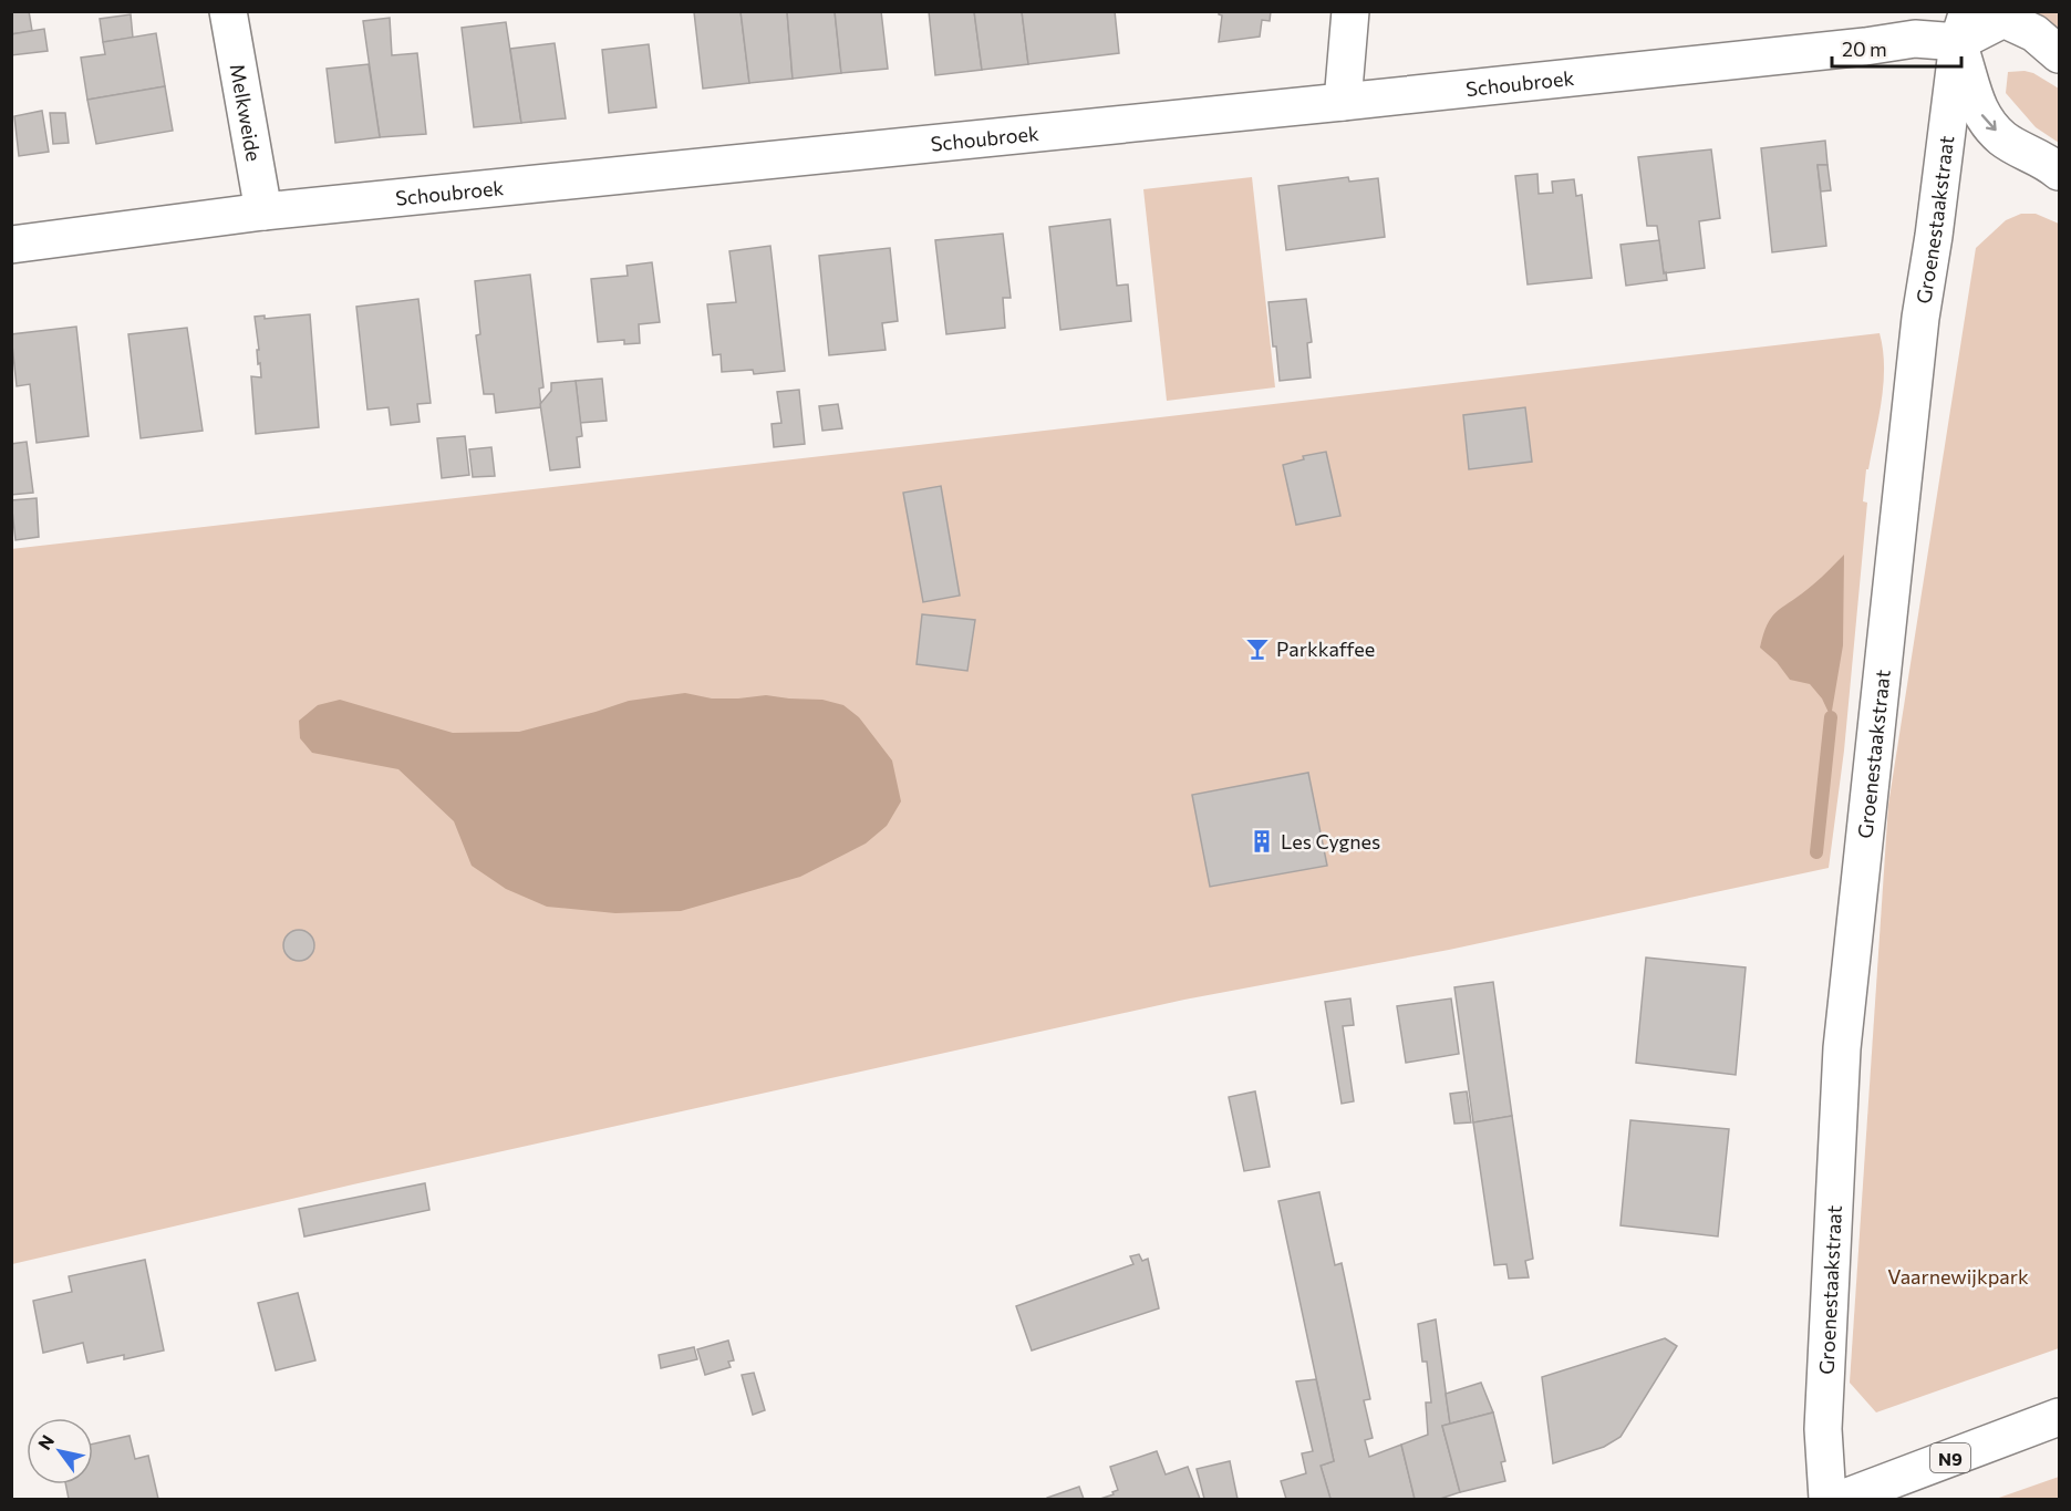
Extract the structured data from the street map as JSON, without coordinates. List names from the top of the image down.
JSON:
{
  "streets": {
    "street": [
      "Schoubroek",
      "Melkweide",
      "Groenestaakstraat",
      "N9"
    ]
  },
  "crossings": [
    ["Schoubroek", "Melkweide"],
    ["Schoubroek", "Groenestaakstraat"]
  ],
  "parks": ["Vaarnewijkpark"],
  "places": {
    "bar": ["Parkkaffee"],
    "building": ["Les Cygnes"]
  },
  "scale_bar": "20 m",
  "north": "top left"
}
